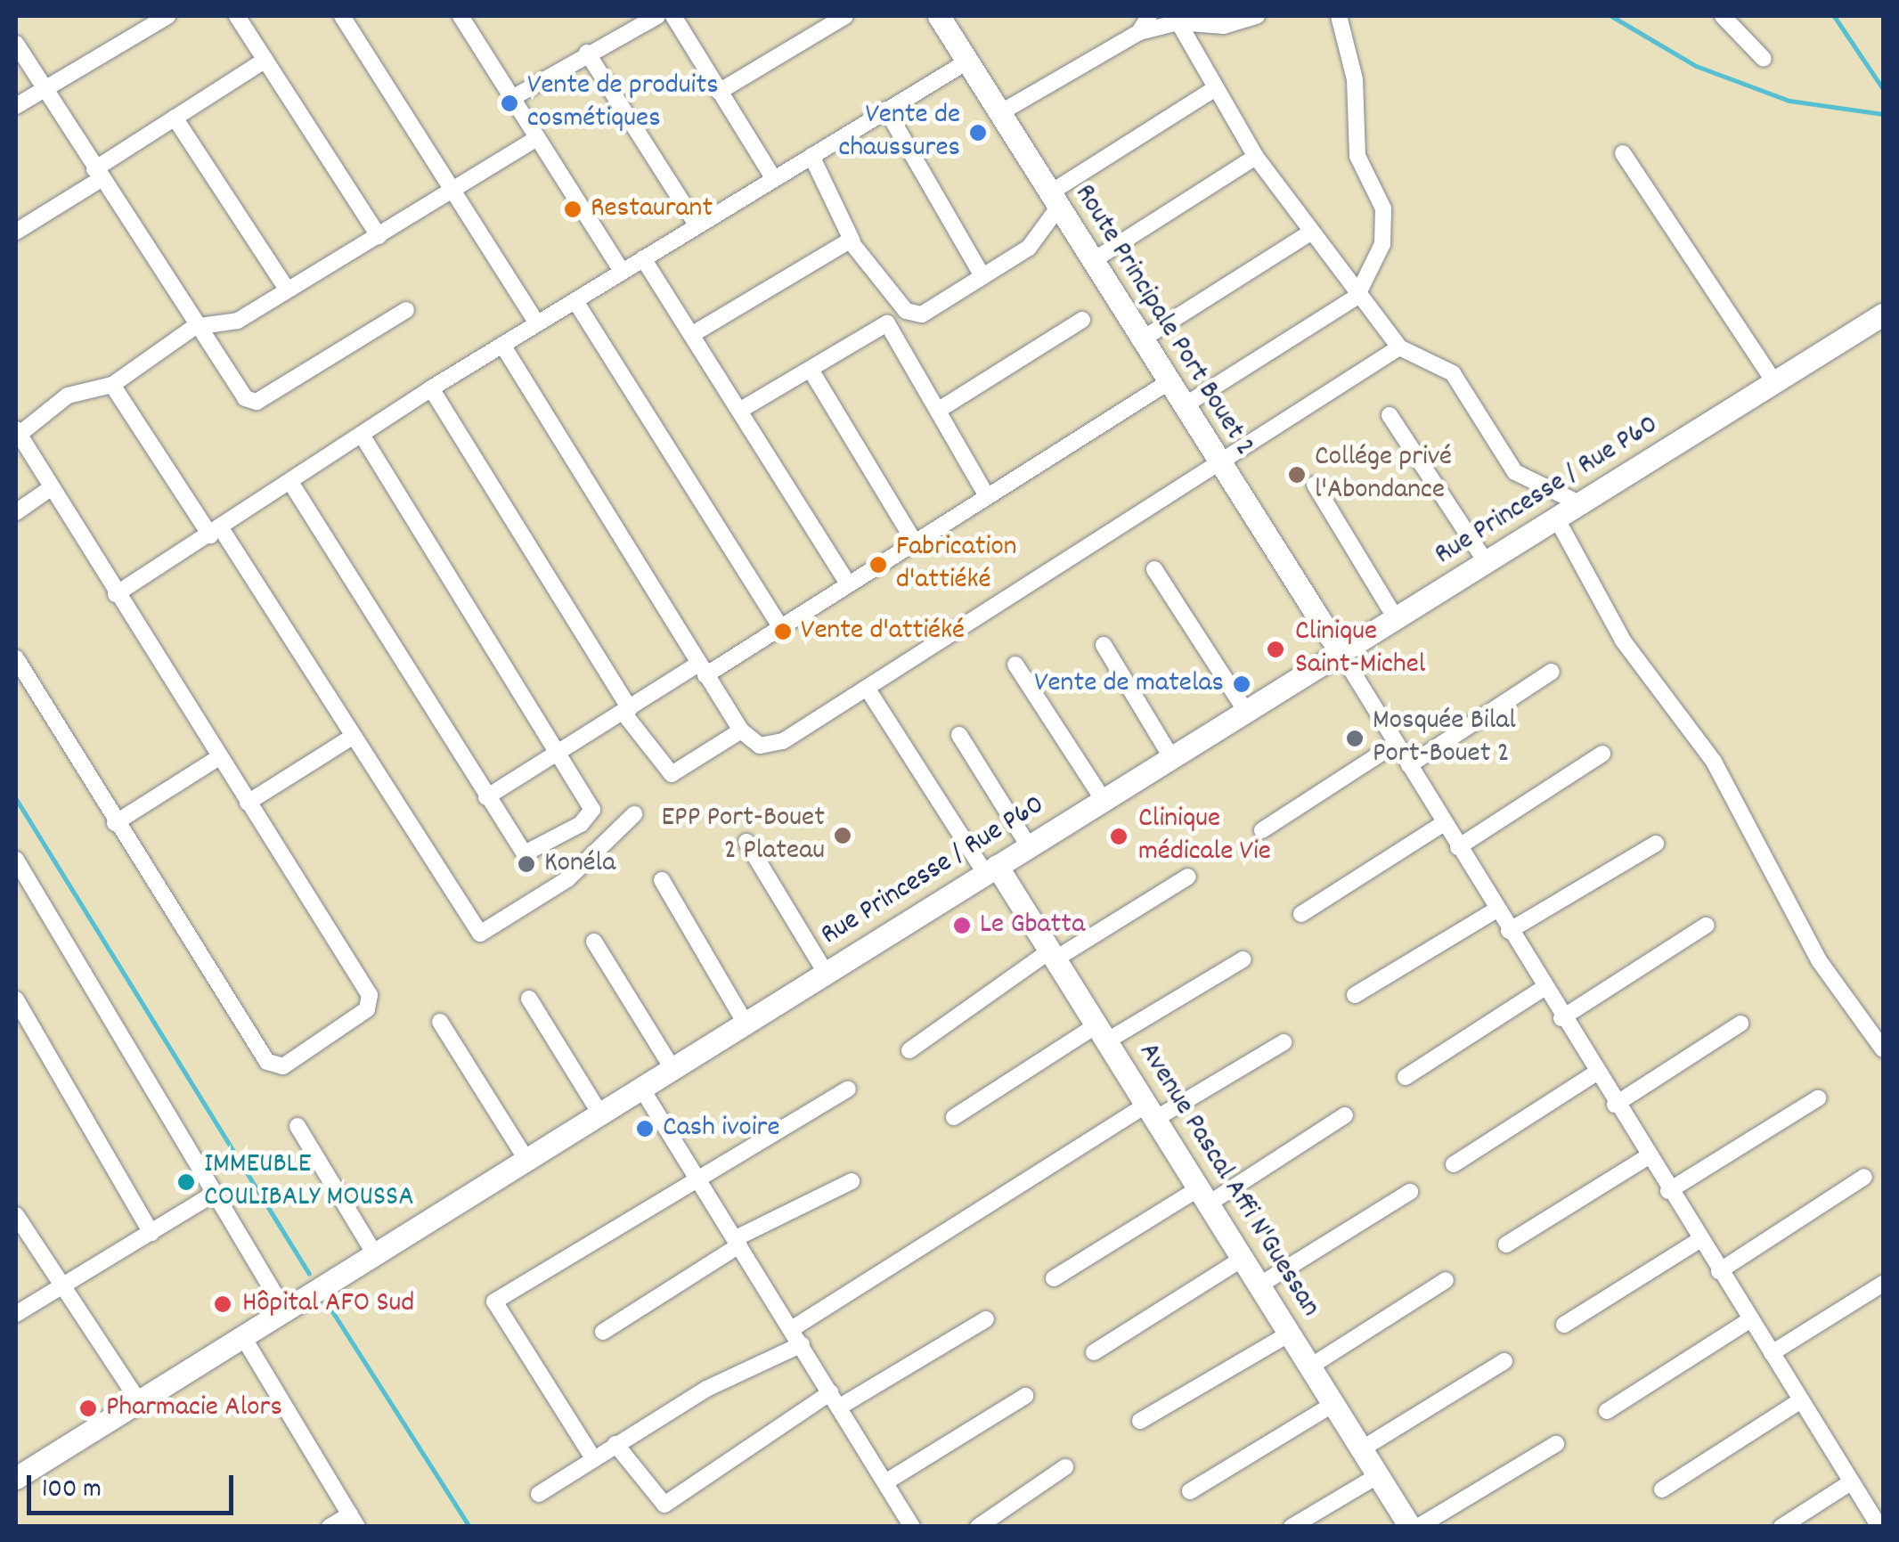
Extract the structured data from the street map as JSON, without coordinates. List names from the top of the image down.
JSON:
{
  "streets": {
    "street": ["Route Principale Port Bouet 2", "Rue Princesse / Rue P60", "Avenue Pascal Affi N'Guessan"]
  },
  "crossings": [
    ["Route Principale Port Bouet 2", "Rue Princesse / Rue P60"],
    ["Rue Princesse / Rue P60", "Avenue Pascal Affi N'Guessan"]
  ],
  "places": [
    "Vente de produits cosmétiques",
    "Vente de chaussures",
    "Restaurant",
    "Collége privé l'Abondance",
    "Fabrication d'attiéké",
    "Vente d'attiéké",
    "Clinique Saint-Michel",
    "Vente de matelas",
    "Mosquée Bilal Port-Bouet 2",
    "EPP Port-Bouet 2 Plateau",
    "Clinique médicale Vie",
    "Konéla",
    "Le Gbatta",
    "Cash ivoire",
    "IMMEUBLE COULIBALY MOUSSA",
    "Hôpital AFO Sud",
    "Pharmacie Alors"
  ],
  "scale_bar": "100 m"
}
